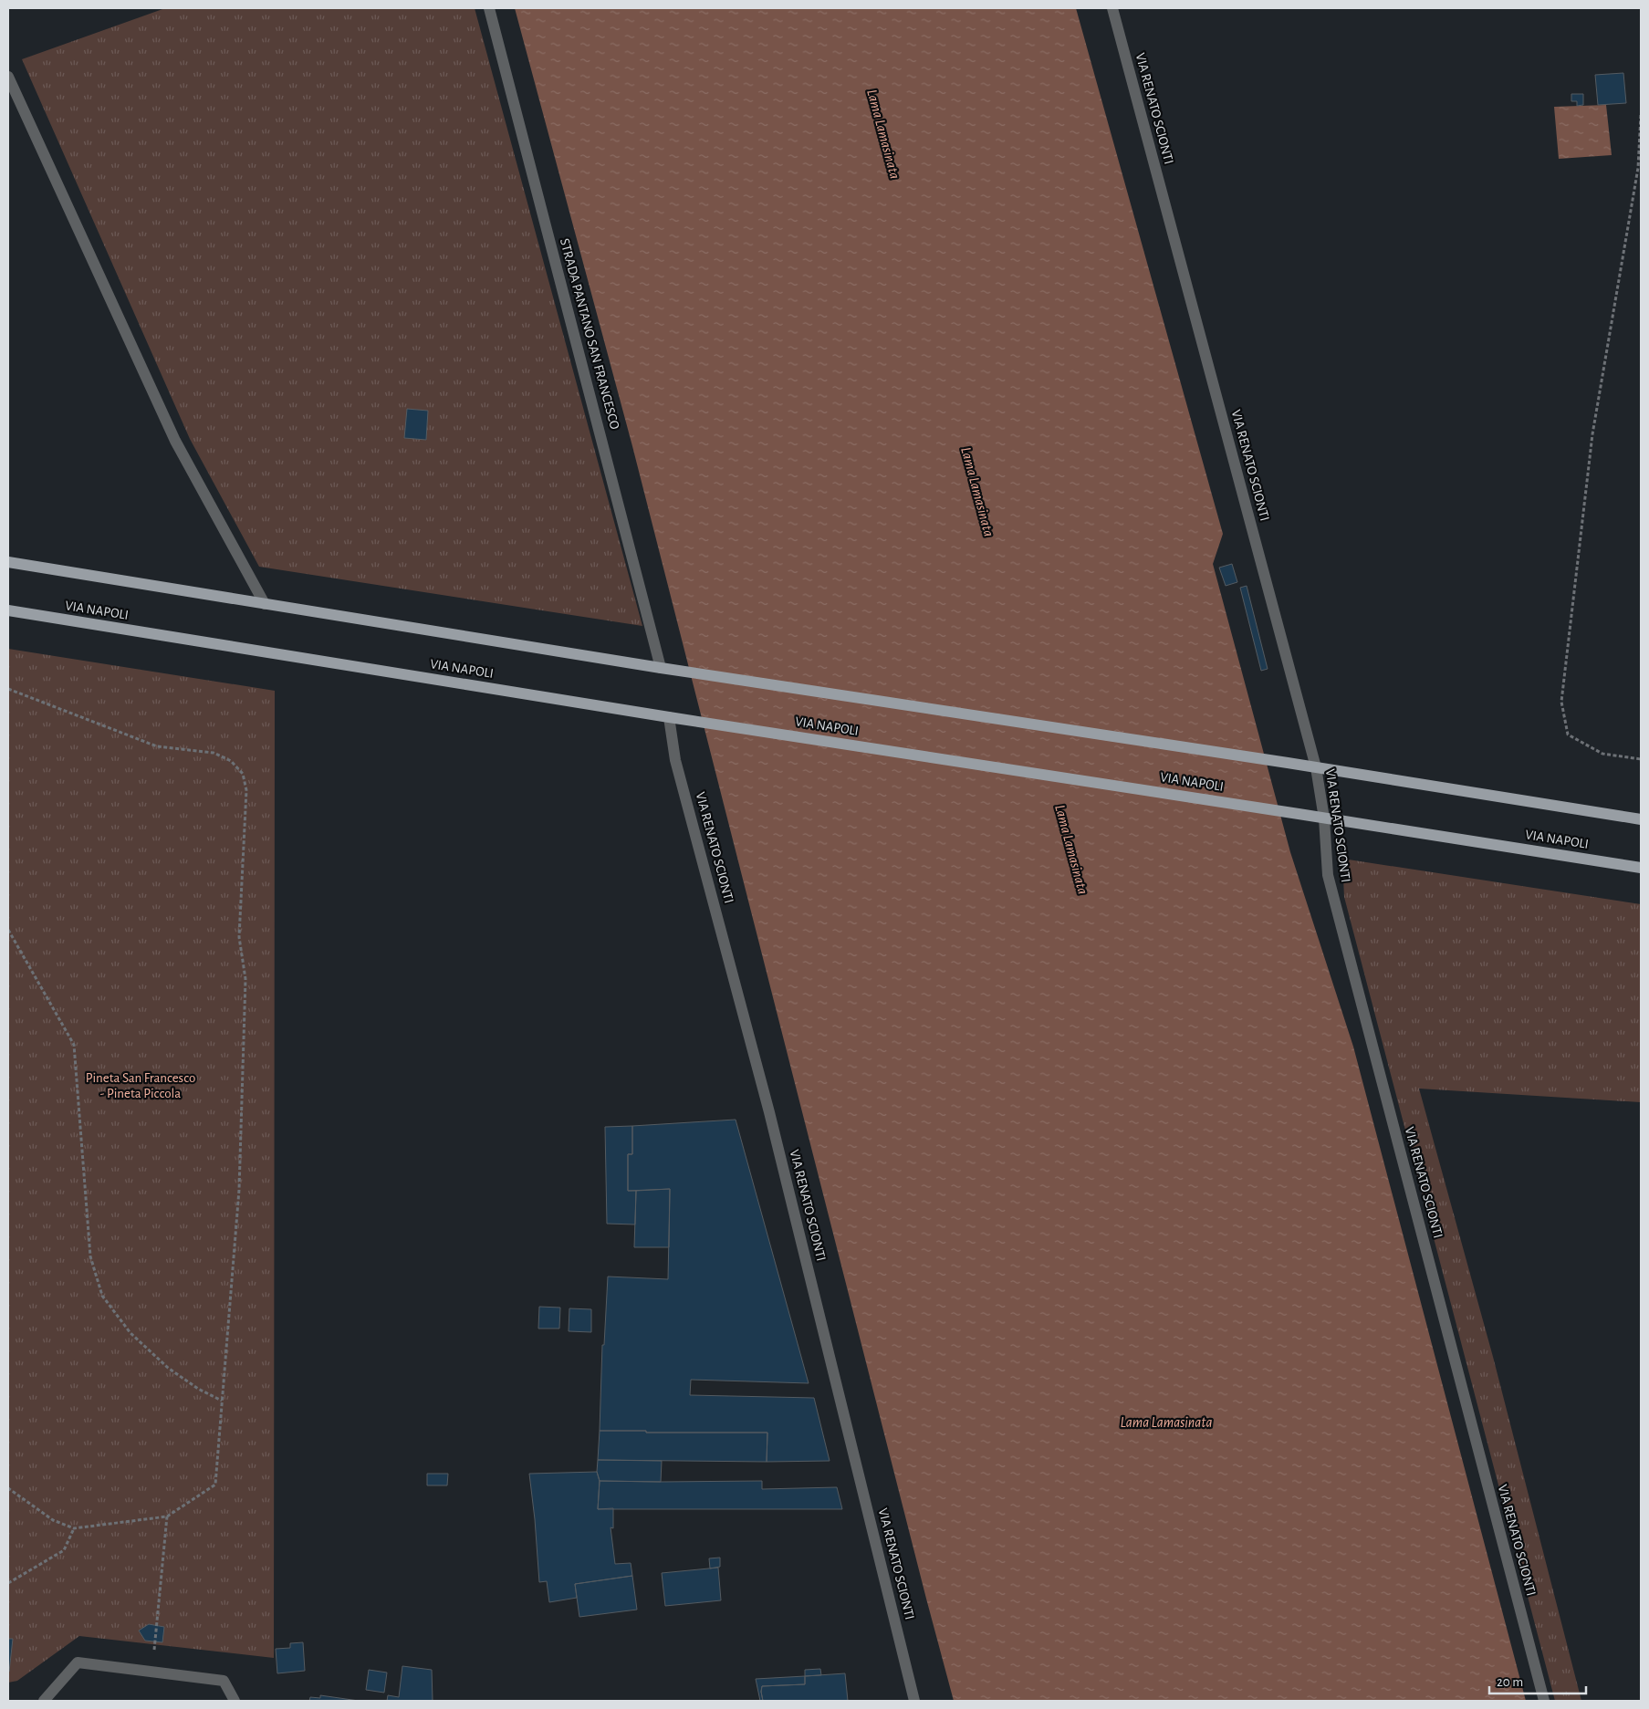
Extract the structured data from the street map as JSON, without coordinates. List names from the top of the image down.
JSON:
{
  "streets": {
    "main road": ["VIA NAPOLI"],
    "street": ["VIA RENATO SCIONTI", "STRADA PANTANO SAN FRANCESCO"]
  },
  "crossings": [
    ["VIA RENATO SCIONTI", "VIA NAPOLI"]
  ],
  "water": ["Lama Lamasinata"],
  "parks": ["Pineta San Francesco - Pineta Piccola"],
  "scale_bar": "20 m"
}
